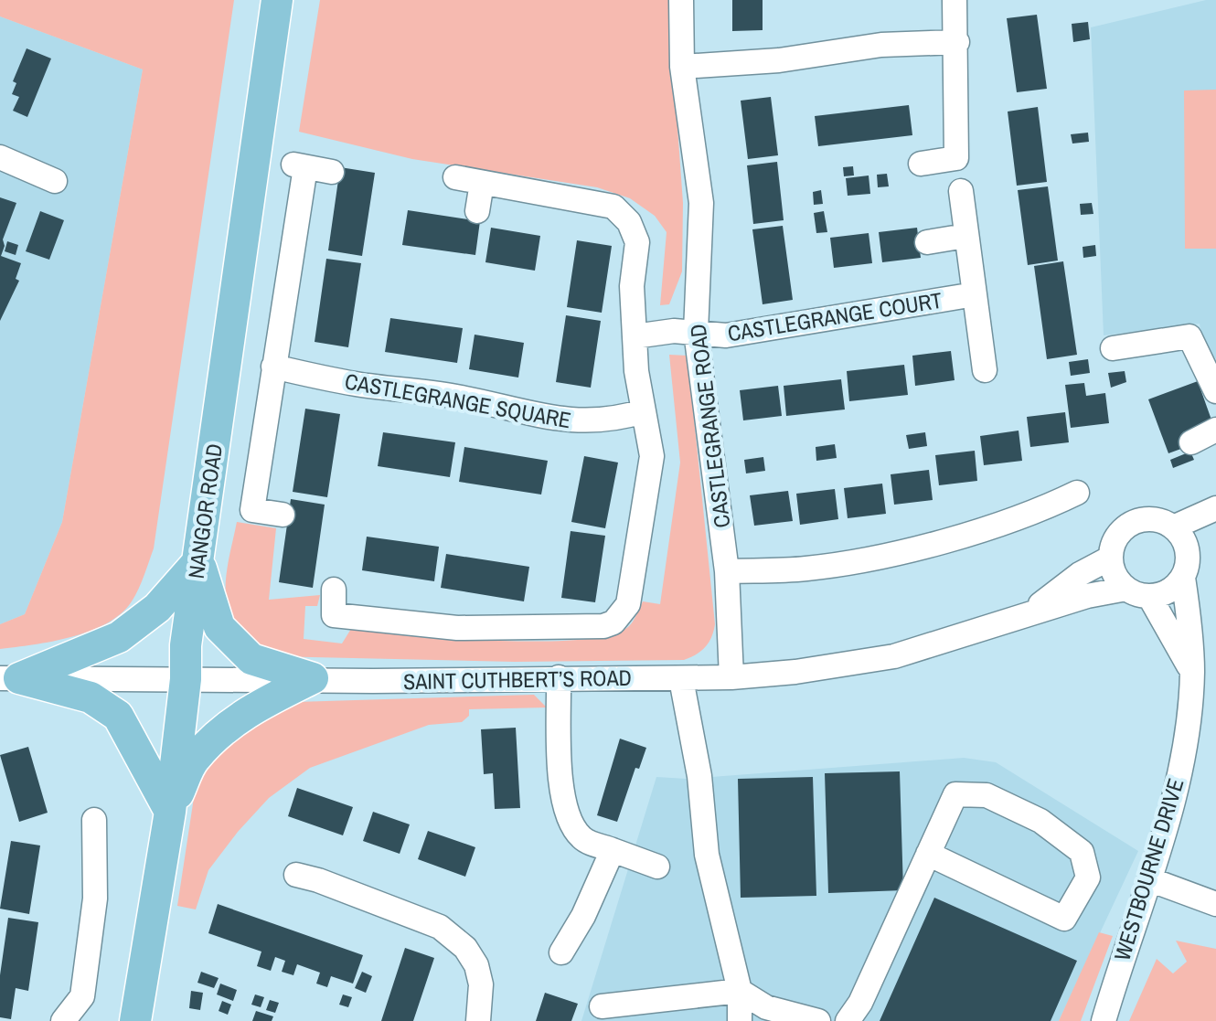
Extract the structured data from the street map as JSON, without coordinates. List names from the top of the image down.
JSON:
{
  "streets": {
    "main road": ["NANGOR ROAD"],
    "street": [
      "CASTLEGRANGE COURT",
      "CASTLEGRANGE SQUARE",
      "CASTLEGRANGE ROAD",
      "SAINT CUTHBERT’S ROAD",
      "WESTBOURNE DRIVE"
    ]
  },
  "crossings": [
    ["CASTLEGRANGE COURT", "CASTLEGRANGE ROAD"],
    ["CASTLEGRANGE ROAD", "SAINT CUTHBERT’S ROAD"],
    ["NANGOR ROAD", "SAINT CUTHBERT’S ROAD"],
    ["SAINT CUTHBERT’S ROAD", "WESTBOURNE DRIVE"]
  ]
}
